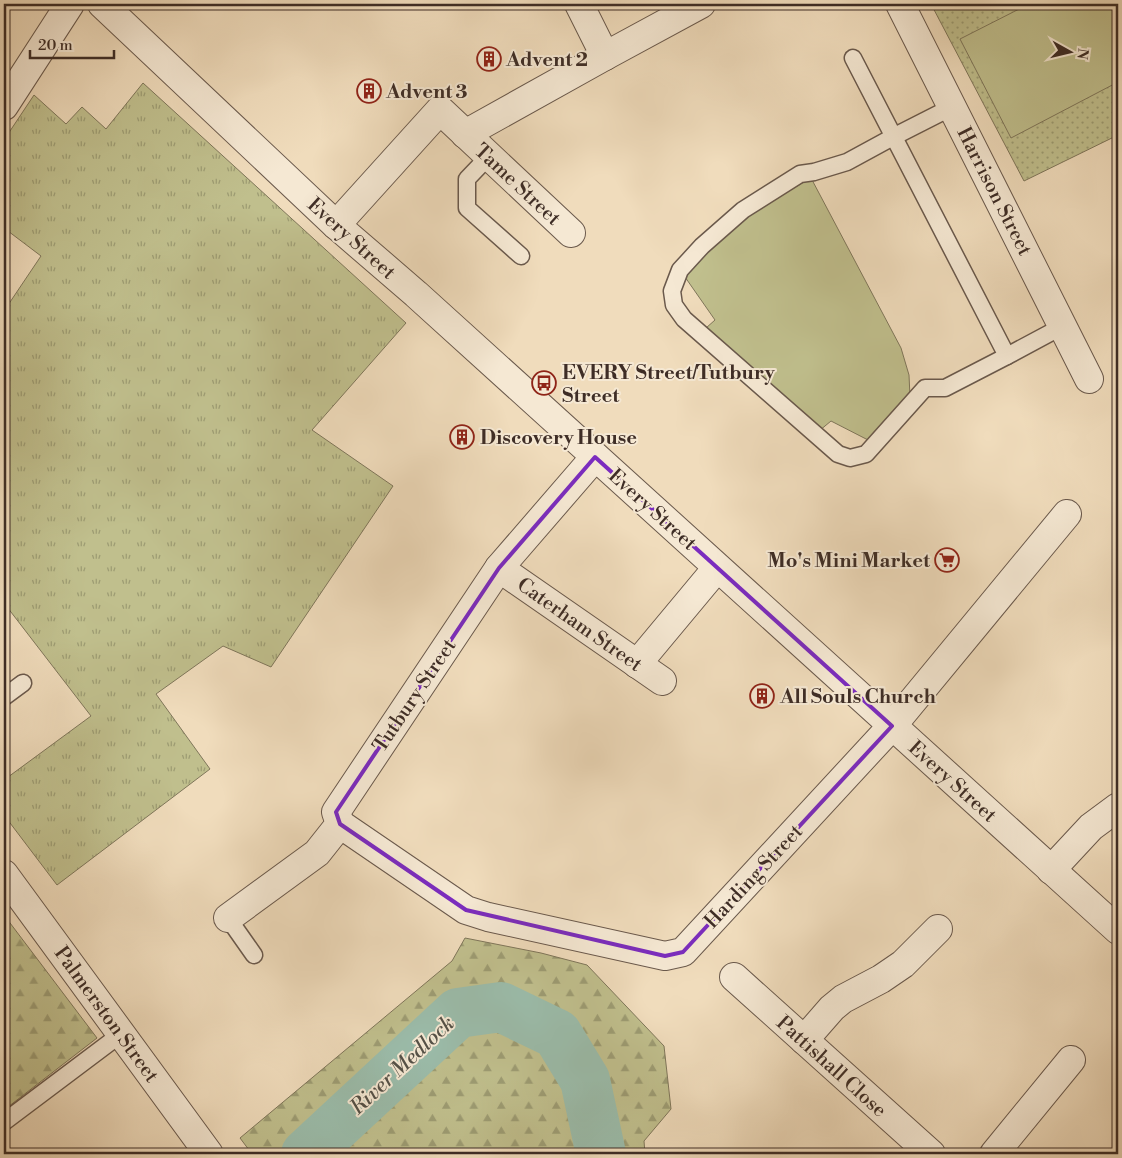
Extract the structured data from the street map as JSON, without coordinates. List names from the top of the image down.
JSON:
{
  "streets": {
    "street": [
      "Tame Street",
      "Harrison Street",
      "Every Street",
      "Caterham Street",
      "Tutbury Street",
      "Harding Street",
      "Palmerston Street",
      "Pattishall Close"
    ]
  },
  "crossings": [
    ["Tame Street", "Every Street"],
    ["Every Street", "Tutbury Street"],
    ["Every Street", "Harding Street"],
    ["Caterham Street", "Tutbury Street"],
    ["Tutbury Street", "Harding Street"]
  ],
  "water": ["River Medlock"],
  "places": {
    "building": [
      "Advent 2",
      "Advent 3",
      "Discovery House",
      "All Souls Church"
    ],
    "bus stop": ["EVERY Street/Tutbury Street"],
    "supermarket": ["Mo's Mini Market"]
  },
  "scale_bar": "20 m",
  "north": "right"
}
